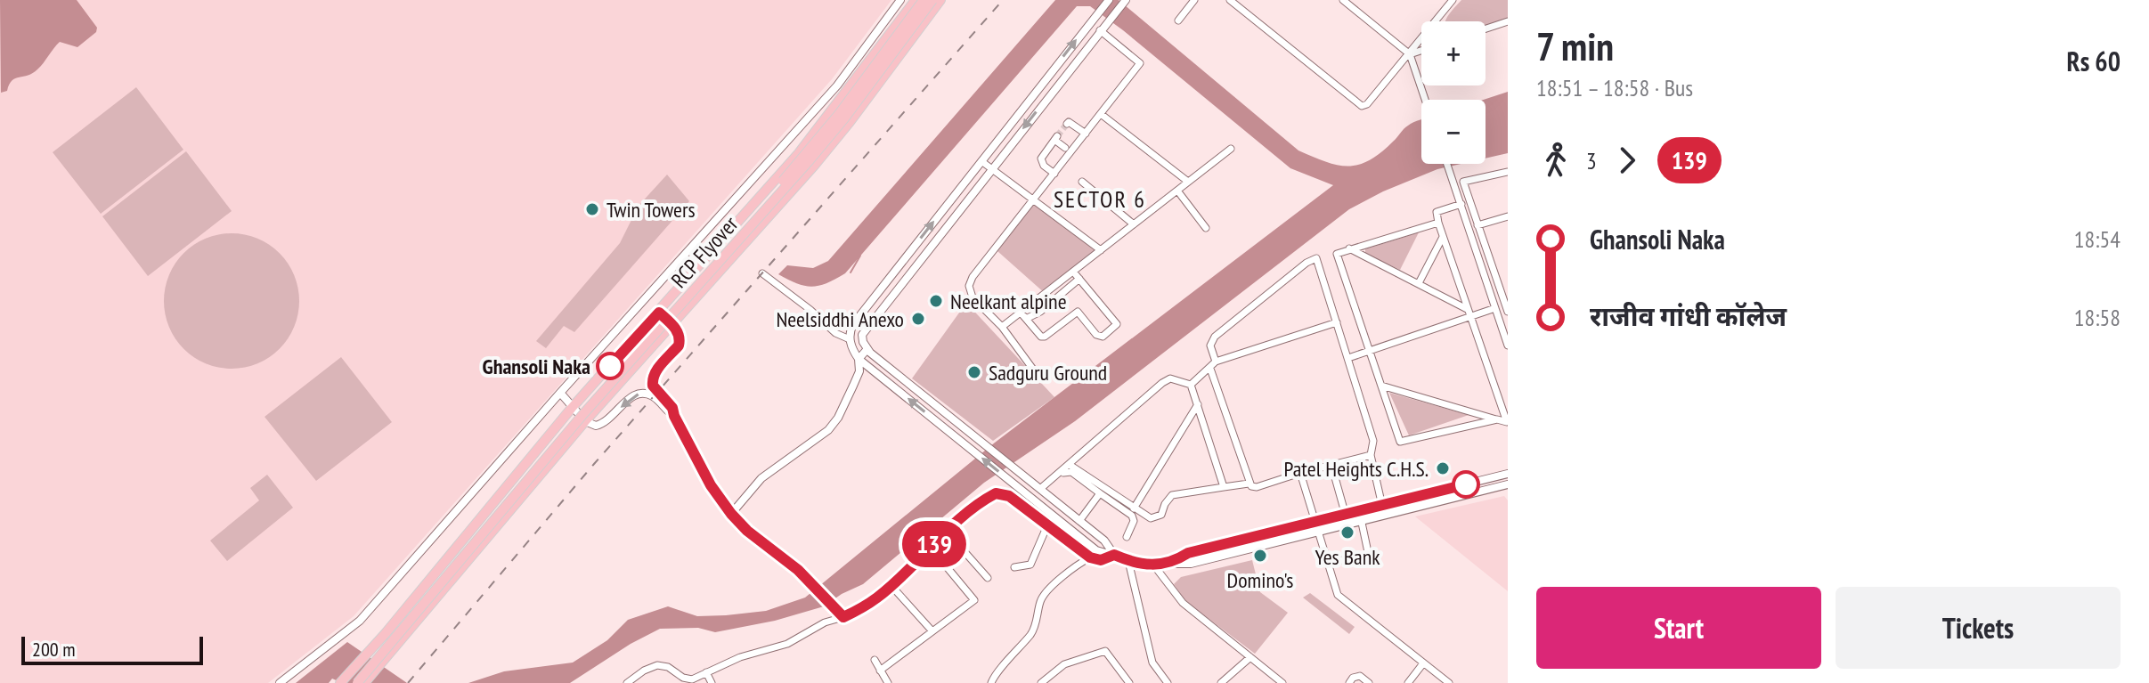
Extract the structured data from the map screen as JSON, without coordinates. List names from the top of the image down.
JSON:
{
  "streets": {
    "main road": ["RCP Flyover"]
  },
  "districts": ["SECTOR 6"],
  "places": [
    "Twin Towers",
    "Neelkant alpine",
    "Neelsiddhi Anexo",
    "Ghansoli Naka",
    "Sadguru Ground",
    "Patel Heights C.H.S.",
    "Yes Bank",
    "Domino's"
  ],
  "lines": ["bus line 139"],
  "scale_bar": "200 m",
  "page": {
    "on_map": "139",
    "heading": ["7 min", "18:51 – 18:58 · Bus", "Rs 60"],
    "map_buttons": ["+", "−"],
    "legs": ["3", "139"],
    "list": [
      {
        "name": "Ghansoli Naka",
        "value": "18:54"
      },
      {
        "name": "राजीव गांधी कॉलेज",
        "value": "18:58"
      }
    ],
    "buttons": ["Start", "Tickets"],
    "scale": "200 m"
  }
}
